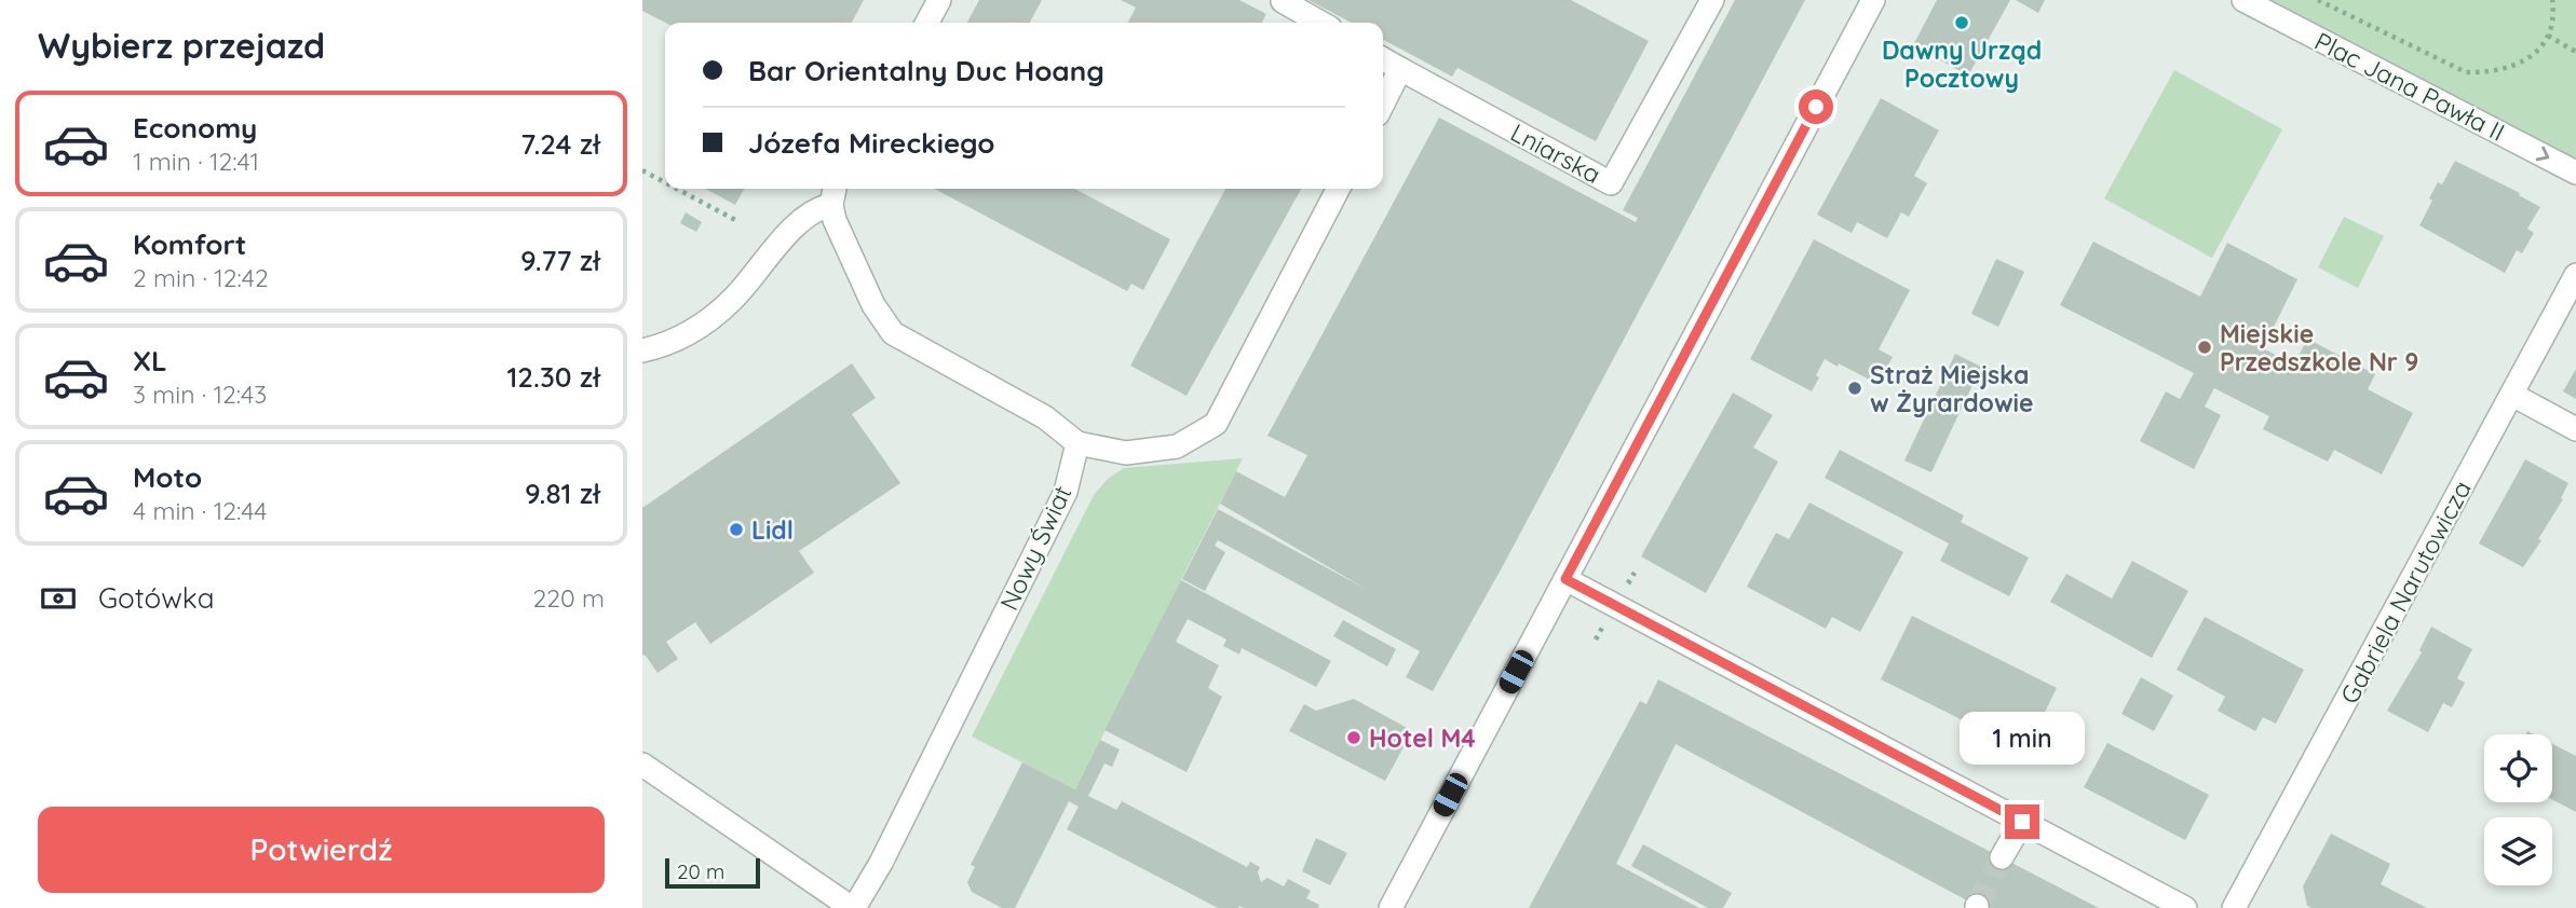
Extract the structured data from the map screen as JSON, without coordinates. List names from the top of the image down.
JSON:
{
  "streets": {
    "street": [
      "Plac Jana Pawła II",
      "Lniarska",
      "Nowy Świat",
      "Gabriela Narutowicza"
    ]
  },
  "one_way": ["Plac Jana Pawła II"],
  "places": [
    "Dawny Urząd Pocztowy",
    "Miejskie Przedszkole Nr 9",
    "Straż Miejska w Żyrardowie",
    "Lidl",
    "Hotel M4"
  ],
  "scale_bar": "20 m",
  "page": {
    "heading": "Wybierz przejazd",
    "banner": ["Bar Orientalny Duc Hoang", "Józefa Mireckiego"],
    "list": [
      {
        "name": "Economy",
        "note": "1 min · 12:41",
        "value": "7.24 zł"
      },
      {
        "name": "Komfort",
        "note": "2 min · 12:42",
        "value": "9.77 zł"
      },
      {
        "name": "XL",
        "note": "3 min · 12:43",
        "value": "12.30 zł"
      },
      {
        "name": "Moto",
        "note": "4 min · 12:44",
        "value": "9.81 zł"
      }
    ],
    "pay": ["Gotówka", "220 m"],
    "bubble": "1 min",
    "buttons": "Potwierdź",
    "scale": "20 m"
  }
}
